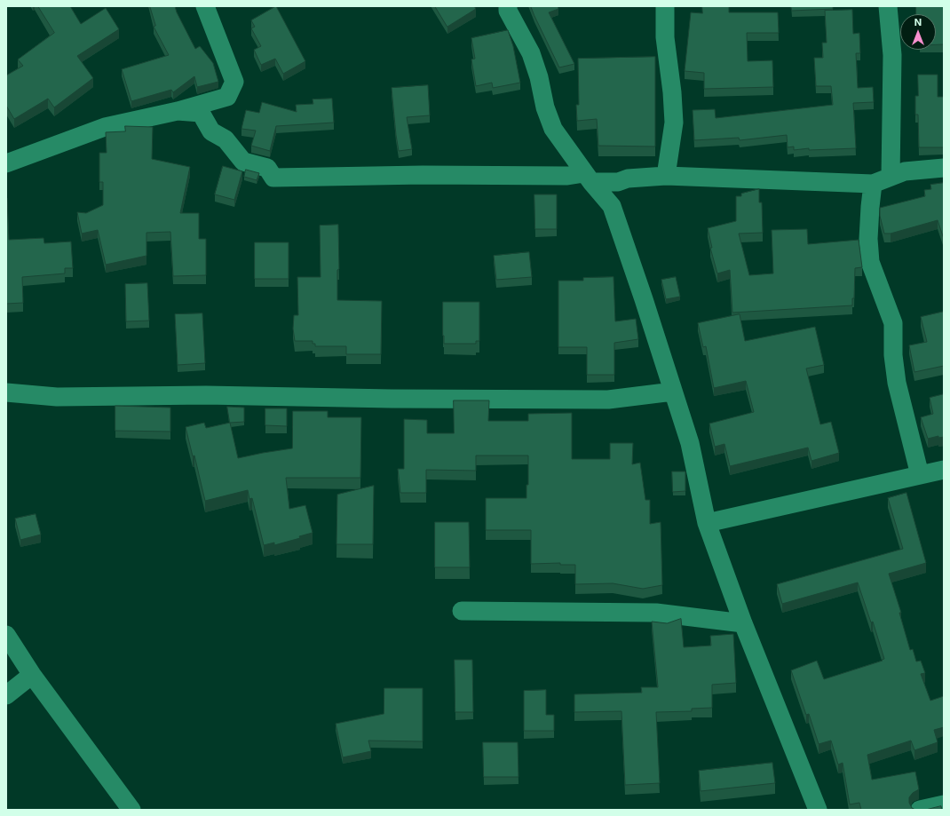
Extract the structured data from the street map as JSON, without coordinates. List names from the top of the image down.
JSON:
{
  "north": "top"
}
